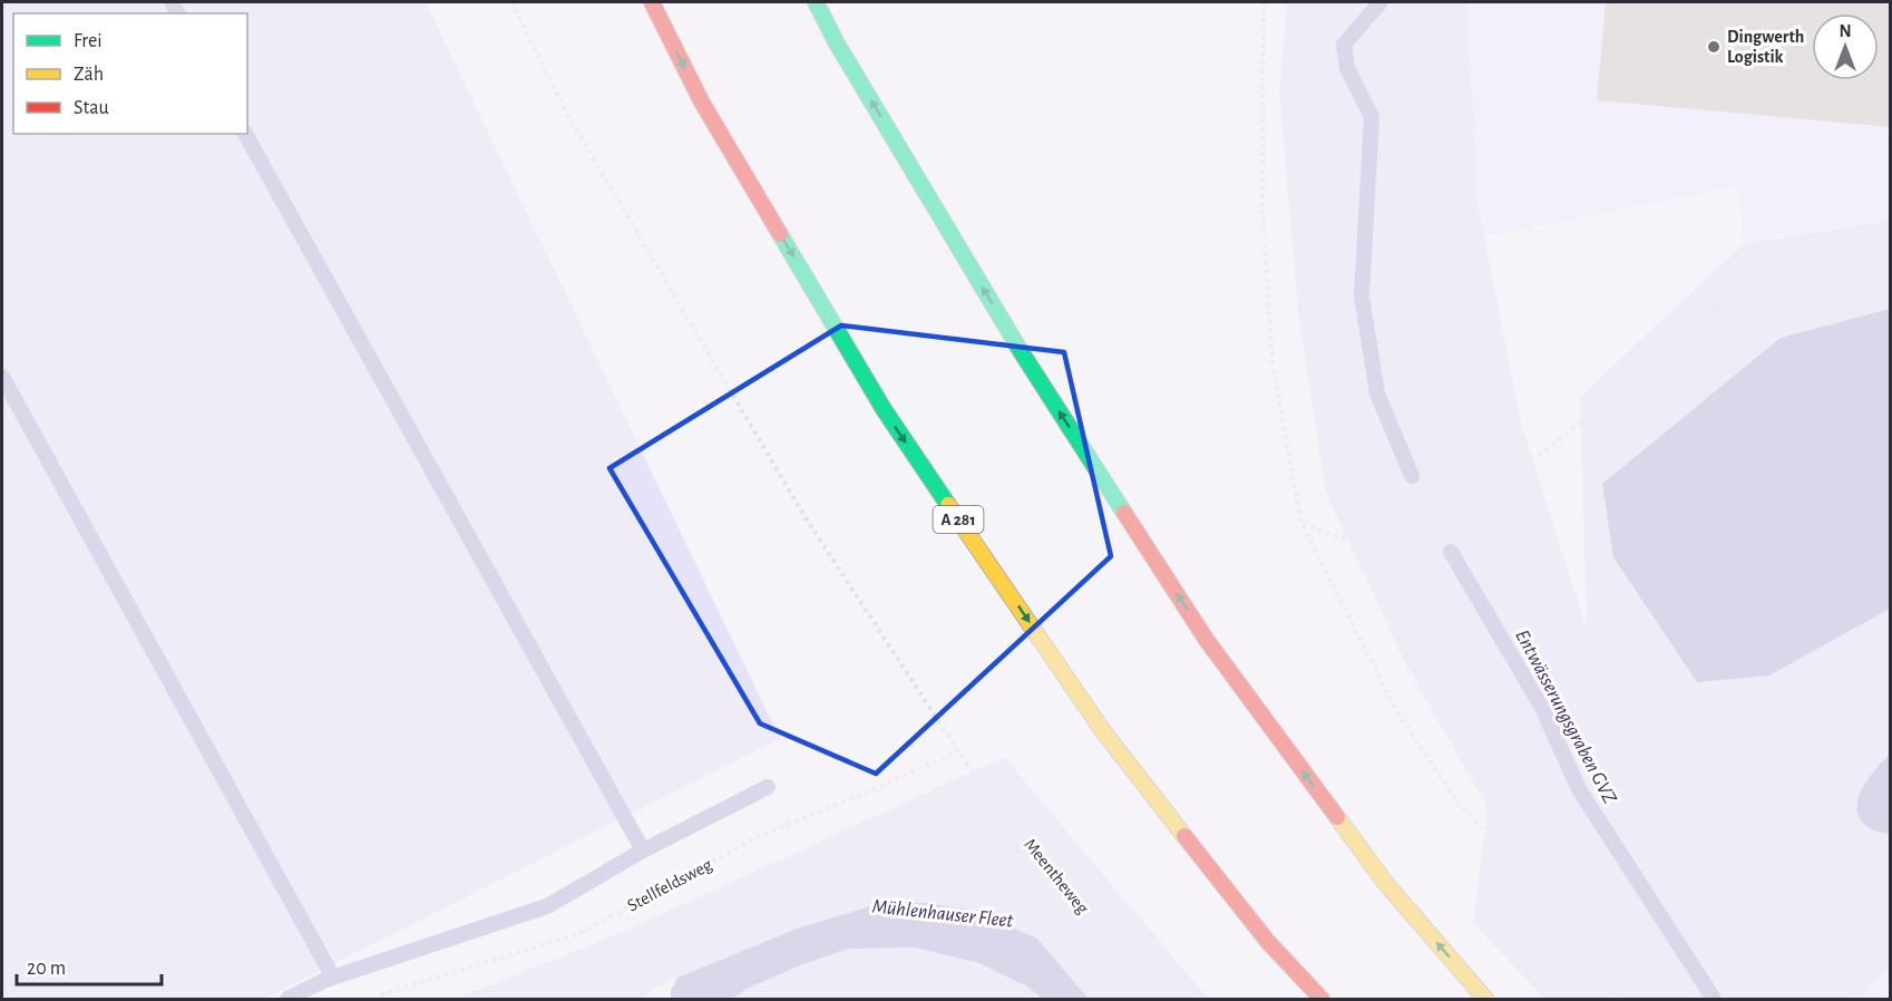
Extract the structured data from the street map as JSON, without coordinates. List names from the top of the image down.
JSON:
{
  "streets": {
    "highway": ["A 281"],
    "path": ["Meentheweg", "Stellfeldsweg"]
  },
  "crossings": [
    ["Meentheweg", "Stellfeldsweg"]
  ],
  "water": ["Entwässerungsgraben GVZ", "Mühlenhauser Fleet"],
  "places": ["Dingwerth Logistik"],
  "legend": ["Frei", "Zäh", "Stau"],
  "scale_bar": "20 m",
  "north": "top"
}
